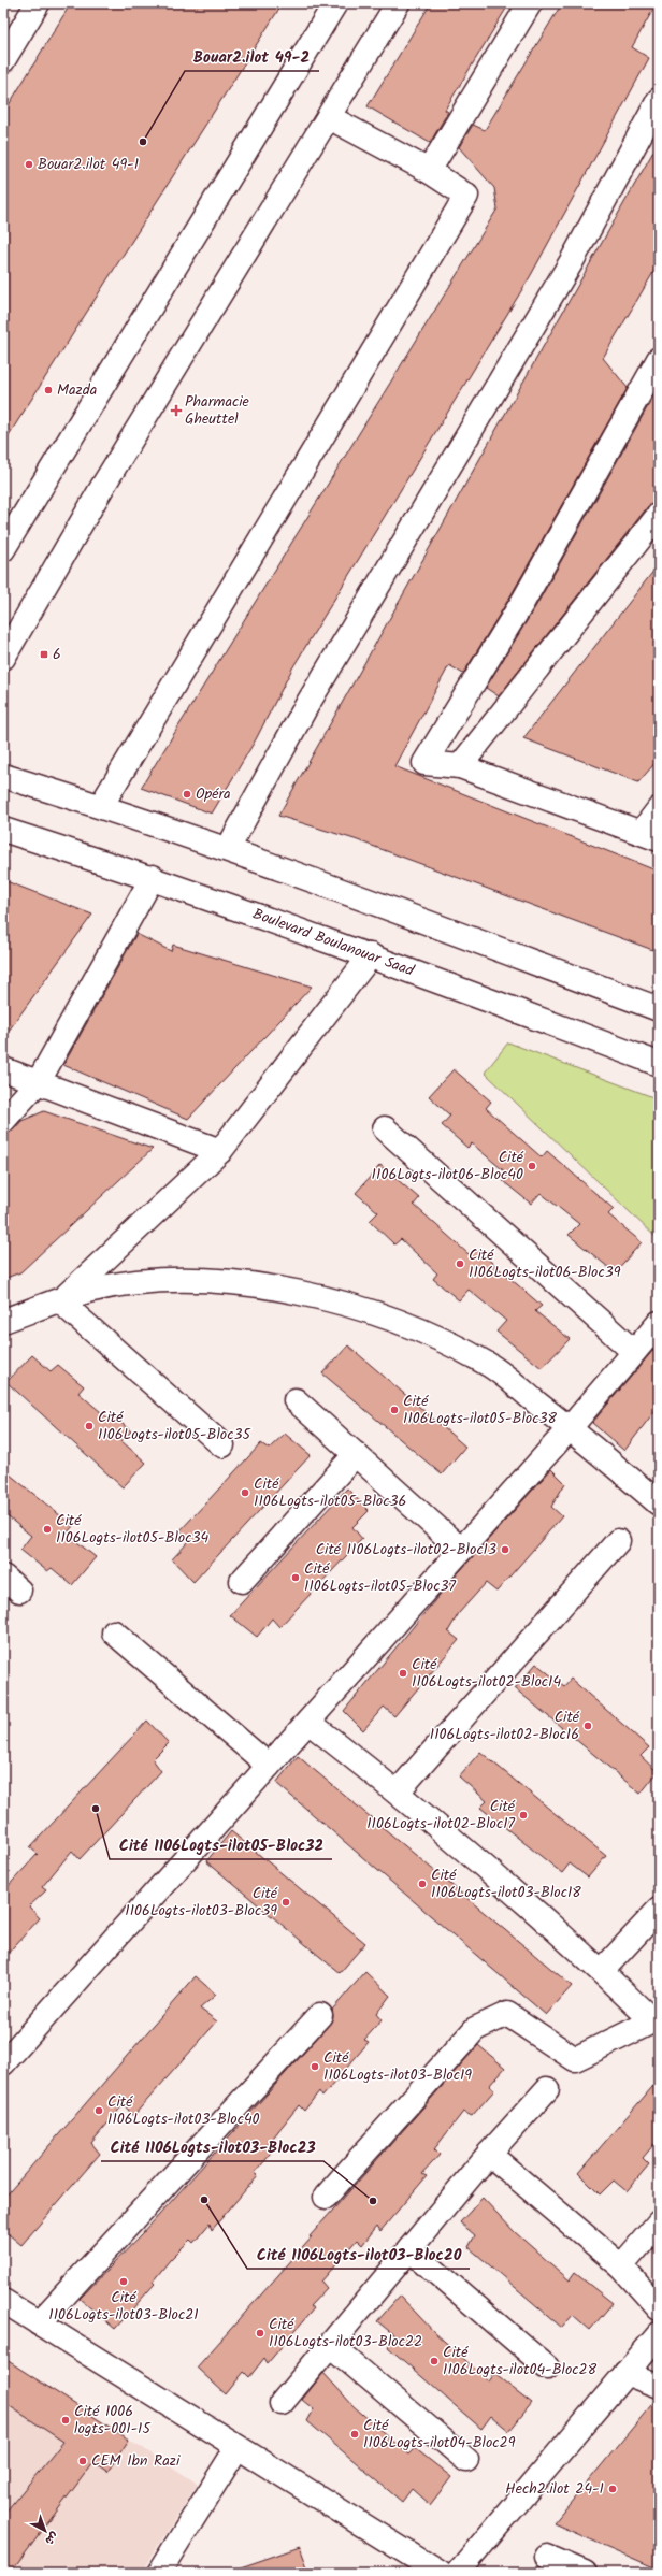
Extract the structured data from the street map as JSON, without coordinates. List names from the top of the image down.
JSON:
{
  "streets": {
    "street": ["Boulevard Boulanouar Saad"]
  },
  "places": {
    "other": [
      "Bouar2.ilot 49-2",
      "Bouar2.ilot 49-1",
      "Mazda",
      "Opéra",
      "Cité 1106Logts-ilot06-Bloc40",
      "Cité 1106Logts-ilot06-Bloc39",
      "Cité 1106Logts-ilot05-Bloc38",
      "Cité 1106Logts-ilot05-Bloc35",
      "Cité 1106Logts-ilot05-Bloc36",
      "Cité 1106Logts-ilot05-Bloc34",
      "Cité 1106Logts-ilot02-Bloc13",
      "Cité 1106Logts-ilot05-Bloc37",
      "Cité 1106Logts-ilot02-Bloc14",
      "Cité 1106Logts-ilot02-Bloc16",
      "Cité 1106Logts-ilot05-Bloc32",
      "Cité 1106Logts-ilot02-Bloc17",
      "Cité 1106Logts-ilot03-Bloc18",
      "Cité 1106Logts-ilot03-Bloc39",
      "Cité 1106Logts-ilot03-Bloc19",
      "Cité 1106Logts-ilot03-Bloc40",
      "Cité 1106Logts-ilot03-Bloc20",
      "Cité 1106Logts-ilot03-Bloc23",
      "Cité 1106Logts-ilot03-Bloc21",
      "Cité 1106Logts-ilot03-Bloc22",
      "Cité 1106Logts-ilot04-Bloc28",
      "Cité 1006 logts-001-15",
      "Cité 1106Logts-ilot04-Bloc29",
      "CEM Ibn Razi",
      "Hech2.ilot 24-1"
    ],
    "health": ["Pharmacie Gheuttel"],
    "transit": ["6"]
  },
  "north": "bottom right"
}
